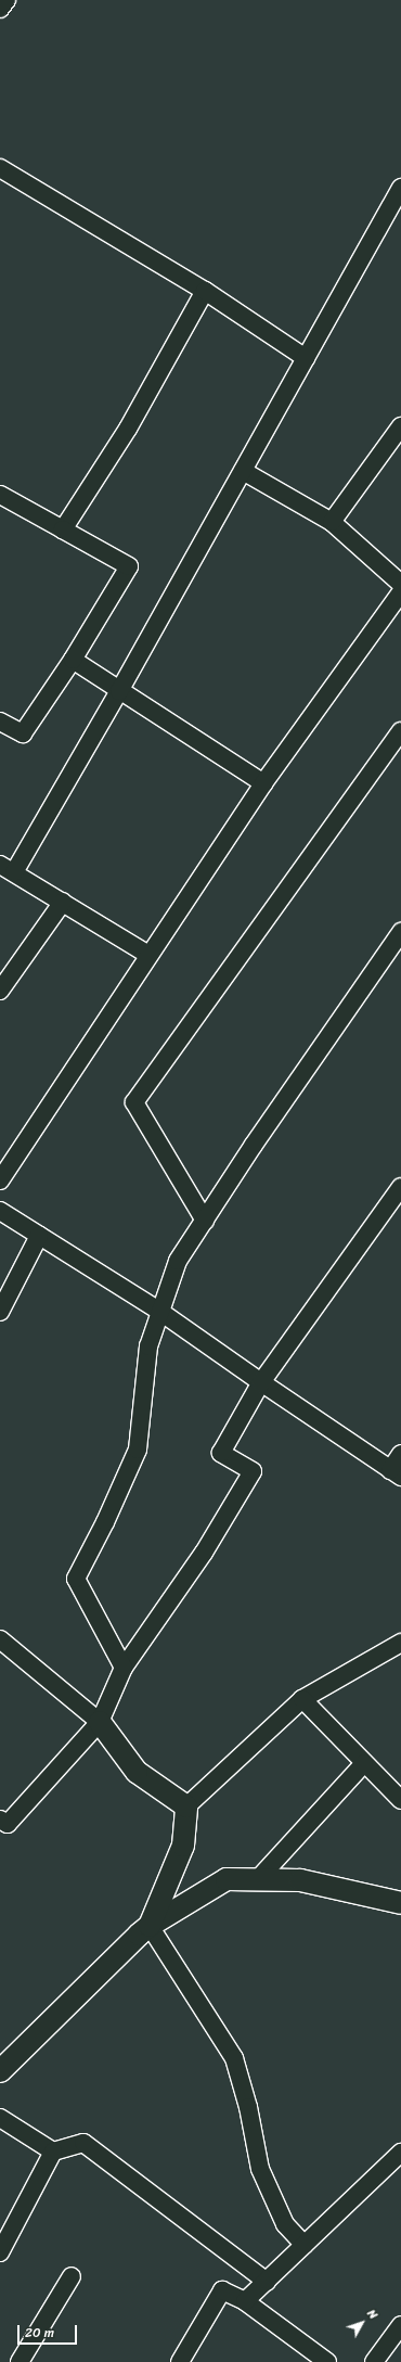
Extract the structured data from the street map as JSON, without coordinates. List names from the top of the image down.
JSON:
{
  "scale_bar": "20 m",
  "north": "top right"
}
